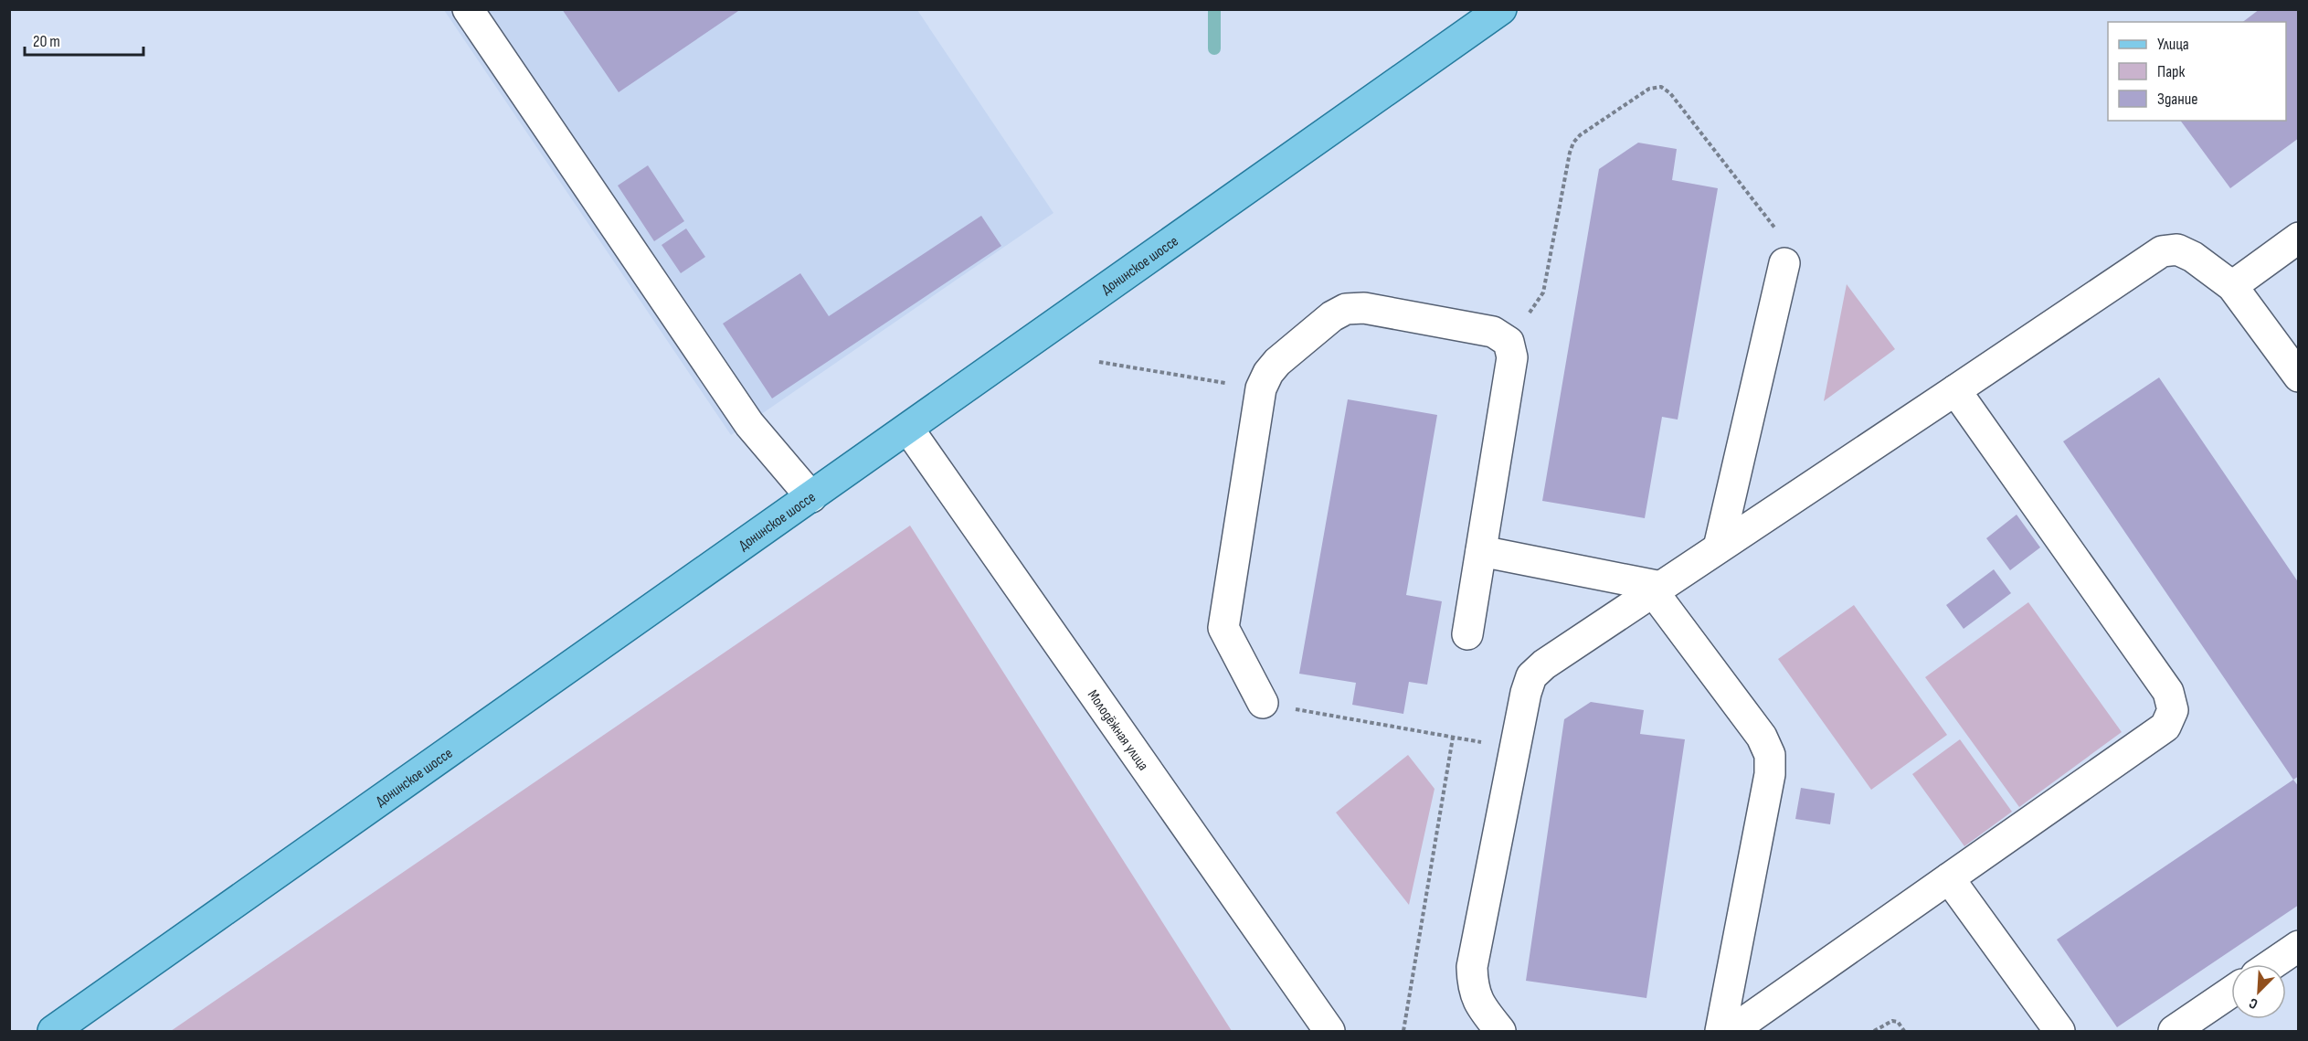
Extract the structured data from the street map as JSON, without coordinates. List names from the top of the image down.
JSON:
{
  "streets": {
    "main road": ["Донинское шоссе"],
    "street": ["Молодёжная улица"]
  },
  "crossings": [
    ["Донинское шоссе", "Молодёжная улица"]
  ],
  "legend": ["Улица", "Парк", "Здание"],
  "scale_bar": "20 m",
  "north": "bottom left"
}
